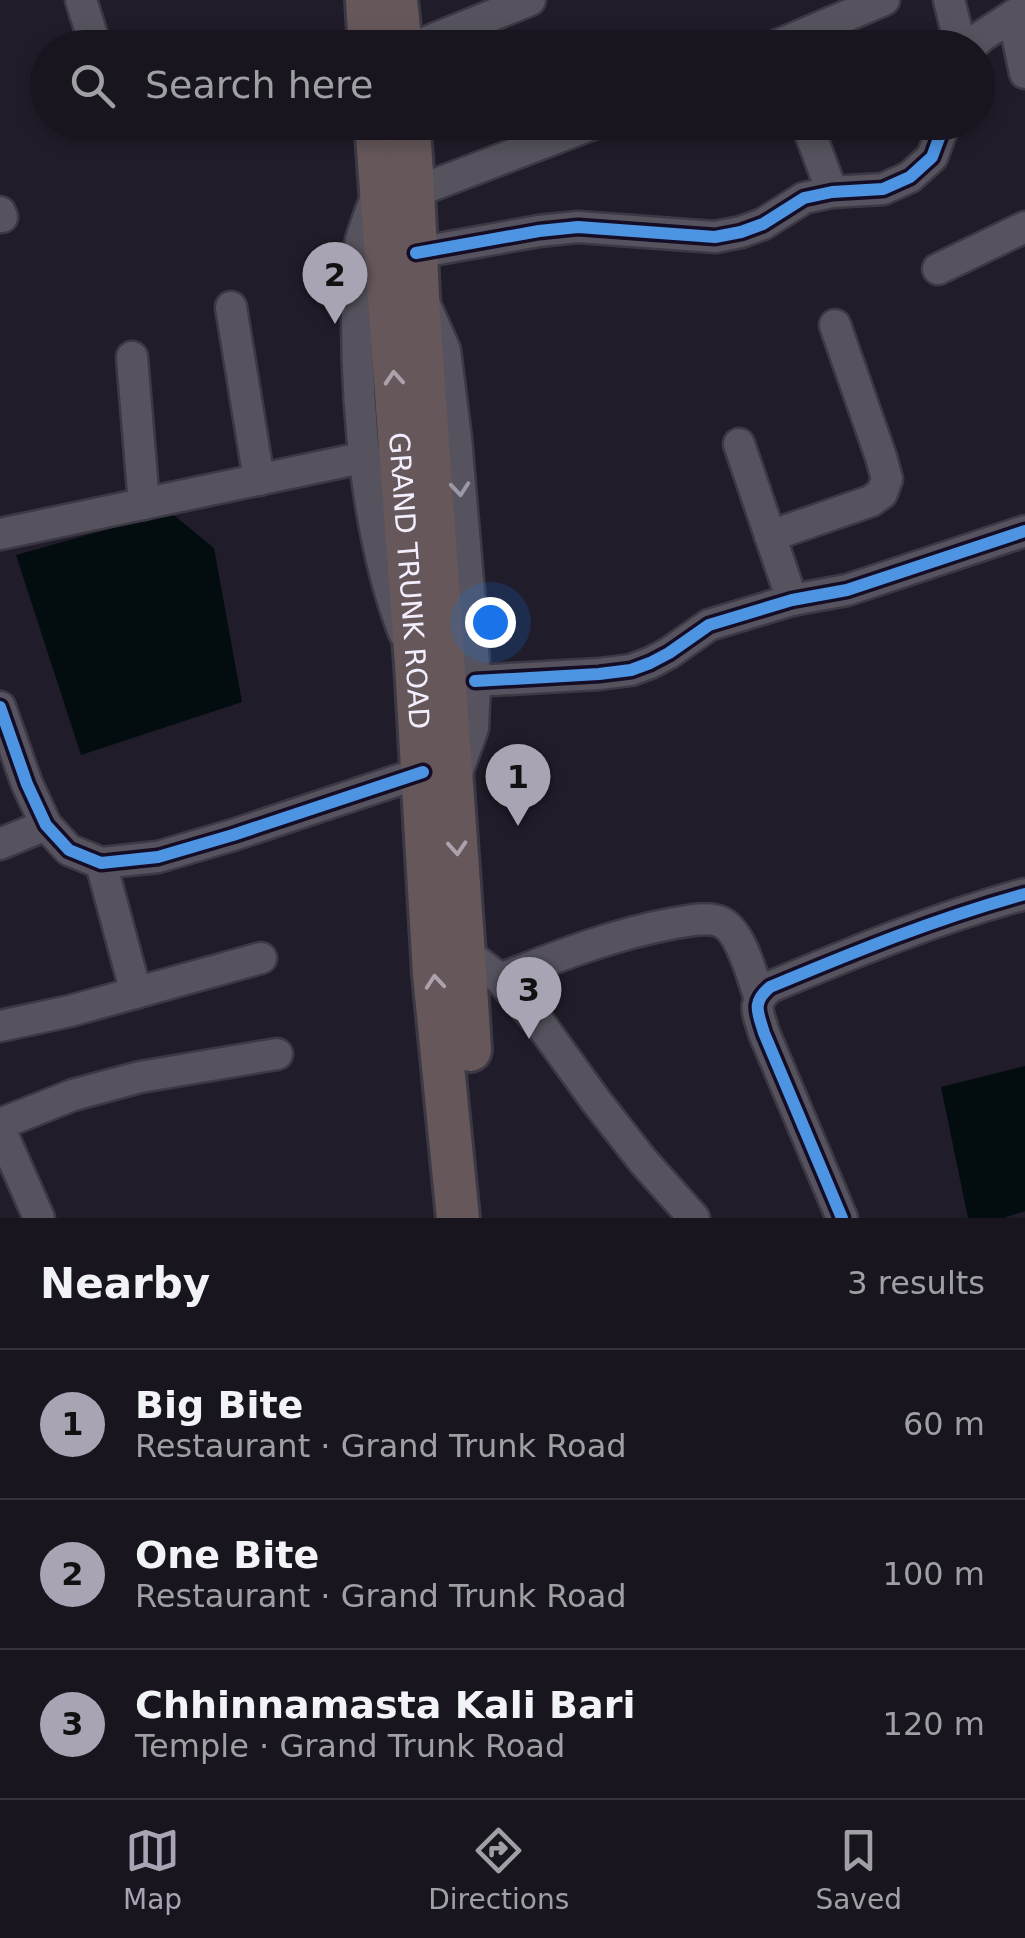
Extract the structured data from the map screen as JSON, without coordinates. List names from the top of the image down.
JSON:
{
  "streets": {
    "highway": ["GRAND TRUNK ROAD"]
  },
  "page": {
    "search": "Search here",
    "pins": ["2", "1", "3"],
    "heading": ["Nearby", "3 results"],
    "list": [
      {
        "mark": "1",
        "name": "Big Bite",
        "note": "Restaurant · Grand Trunk Road",
        "value": "60 m"
      },
      {
        "mark": "2",
        "name": "One Bite",
        "note": "Restaurant · Grand Trunk Road",
        "value": "100 m"
      },
      {
        "mark": "3",
        "name": "Chhinnamasta Kali Bari",
        "note": "Temple · Grand Trunk Road",
        "value": "120 m"
      }
    ],
    "nav": ["Map", "Directions", "Saved"]
  }
}
